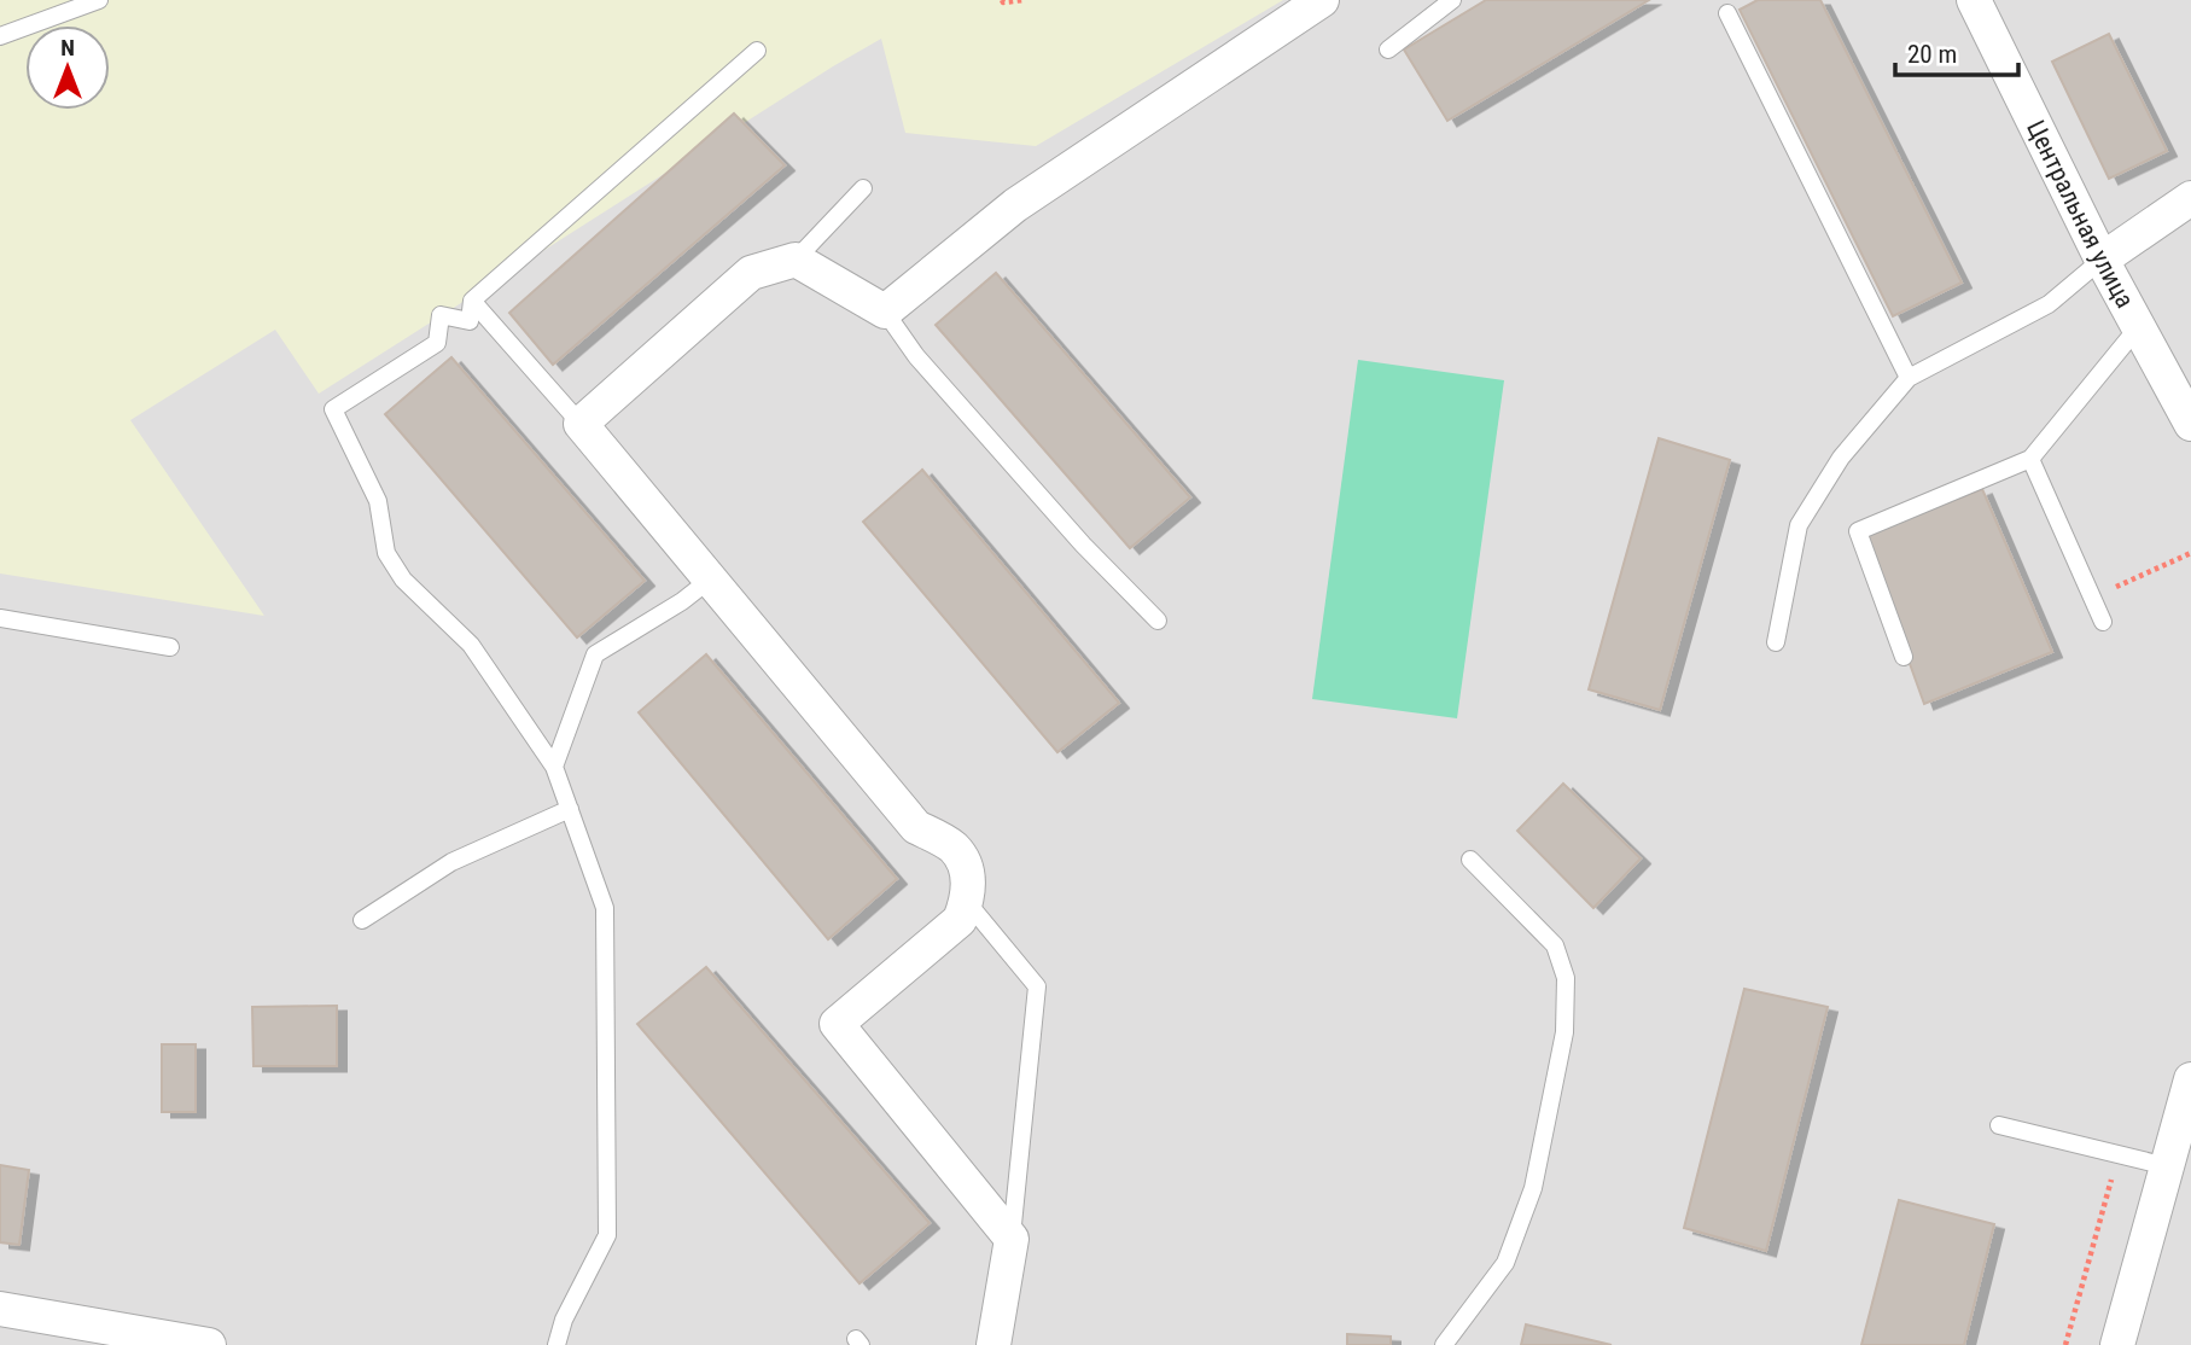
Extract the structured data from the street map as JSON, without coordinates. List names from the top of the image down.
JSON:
{
  "streets": {
    "street": ["Центральная улица"]
  },
  "scale_bar": "20 m",
  "north": "top"
}
